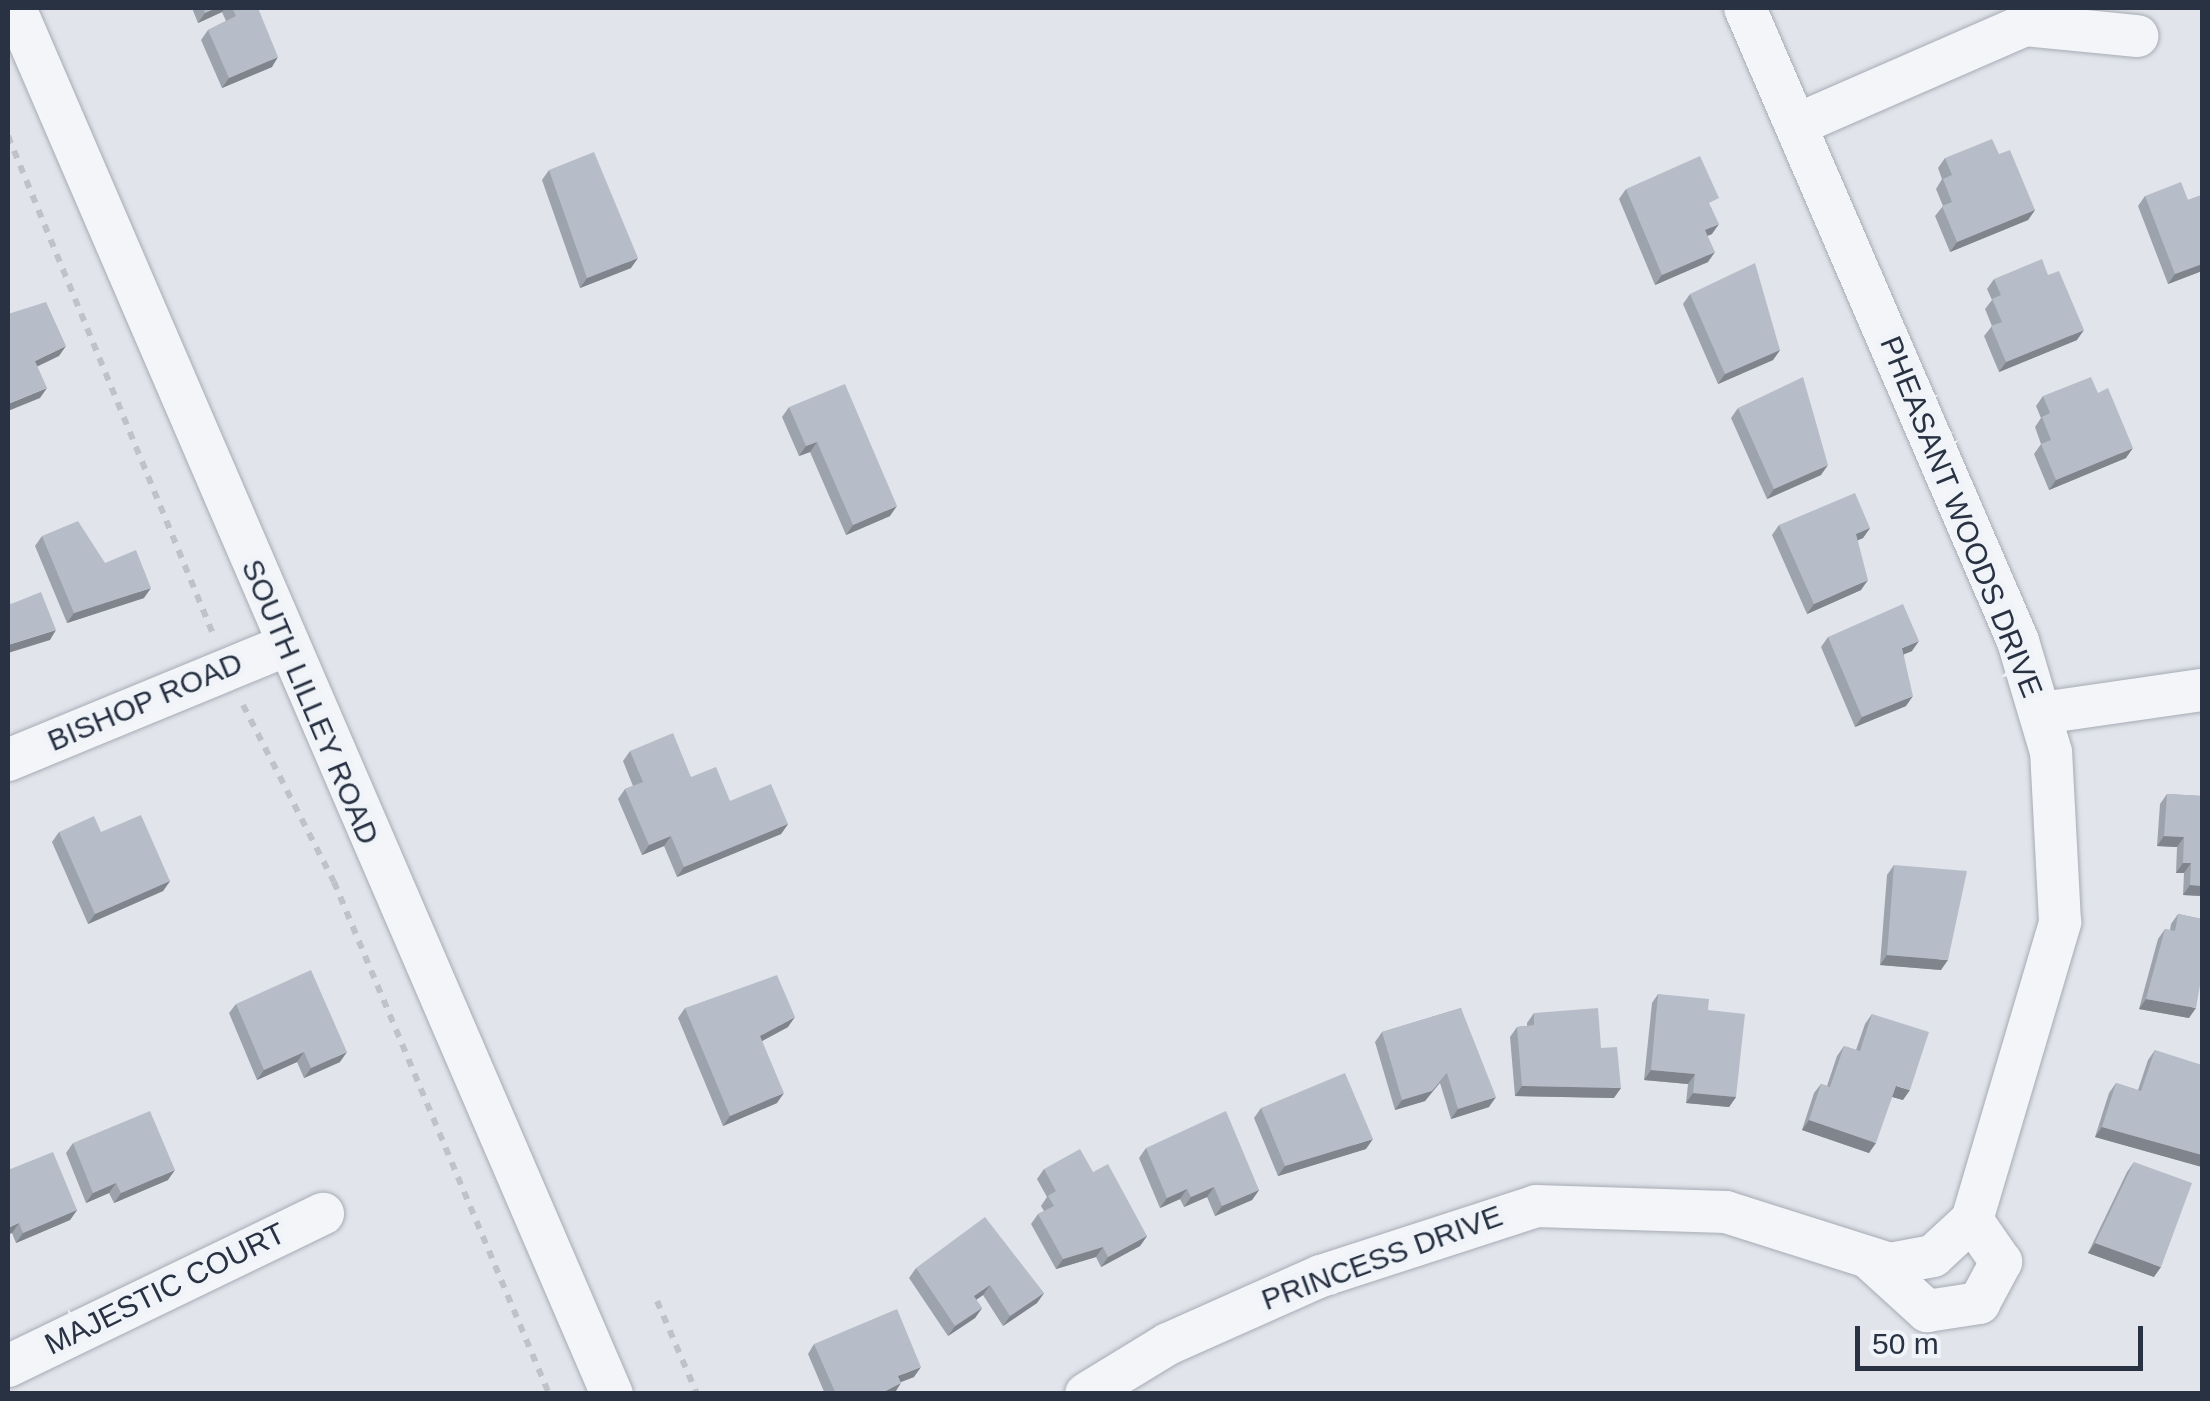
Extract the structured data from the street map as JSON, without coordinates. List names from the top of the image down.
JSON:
{
  "streets": {
    "street": [
      "PHEASANT WOODS DRIVE",
      "BISHOP ROAD",
      "SOUTH LILLEY ROAD",
      "PRINCESS DRIVE",
      "MAJESTIC COURT"
    ]
  },
  "crossings": [
    ["PHEASANT WOODS DRIVE", "PRINCESS DRIVE"],
    ["BISHOP ROAD", "SOUTH LILLEY ROAD"]
  ],
  "scale_bar": "50 m"
}
